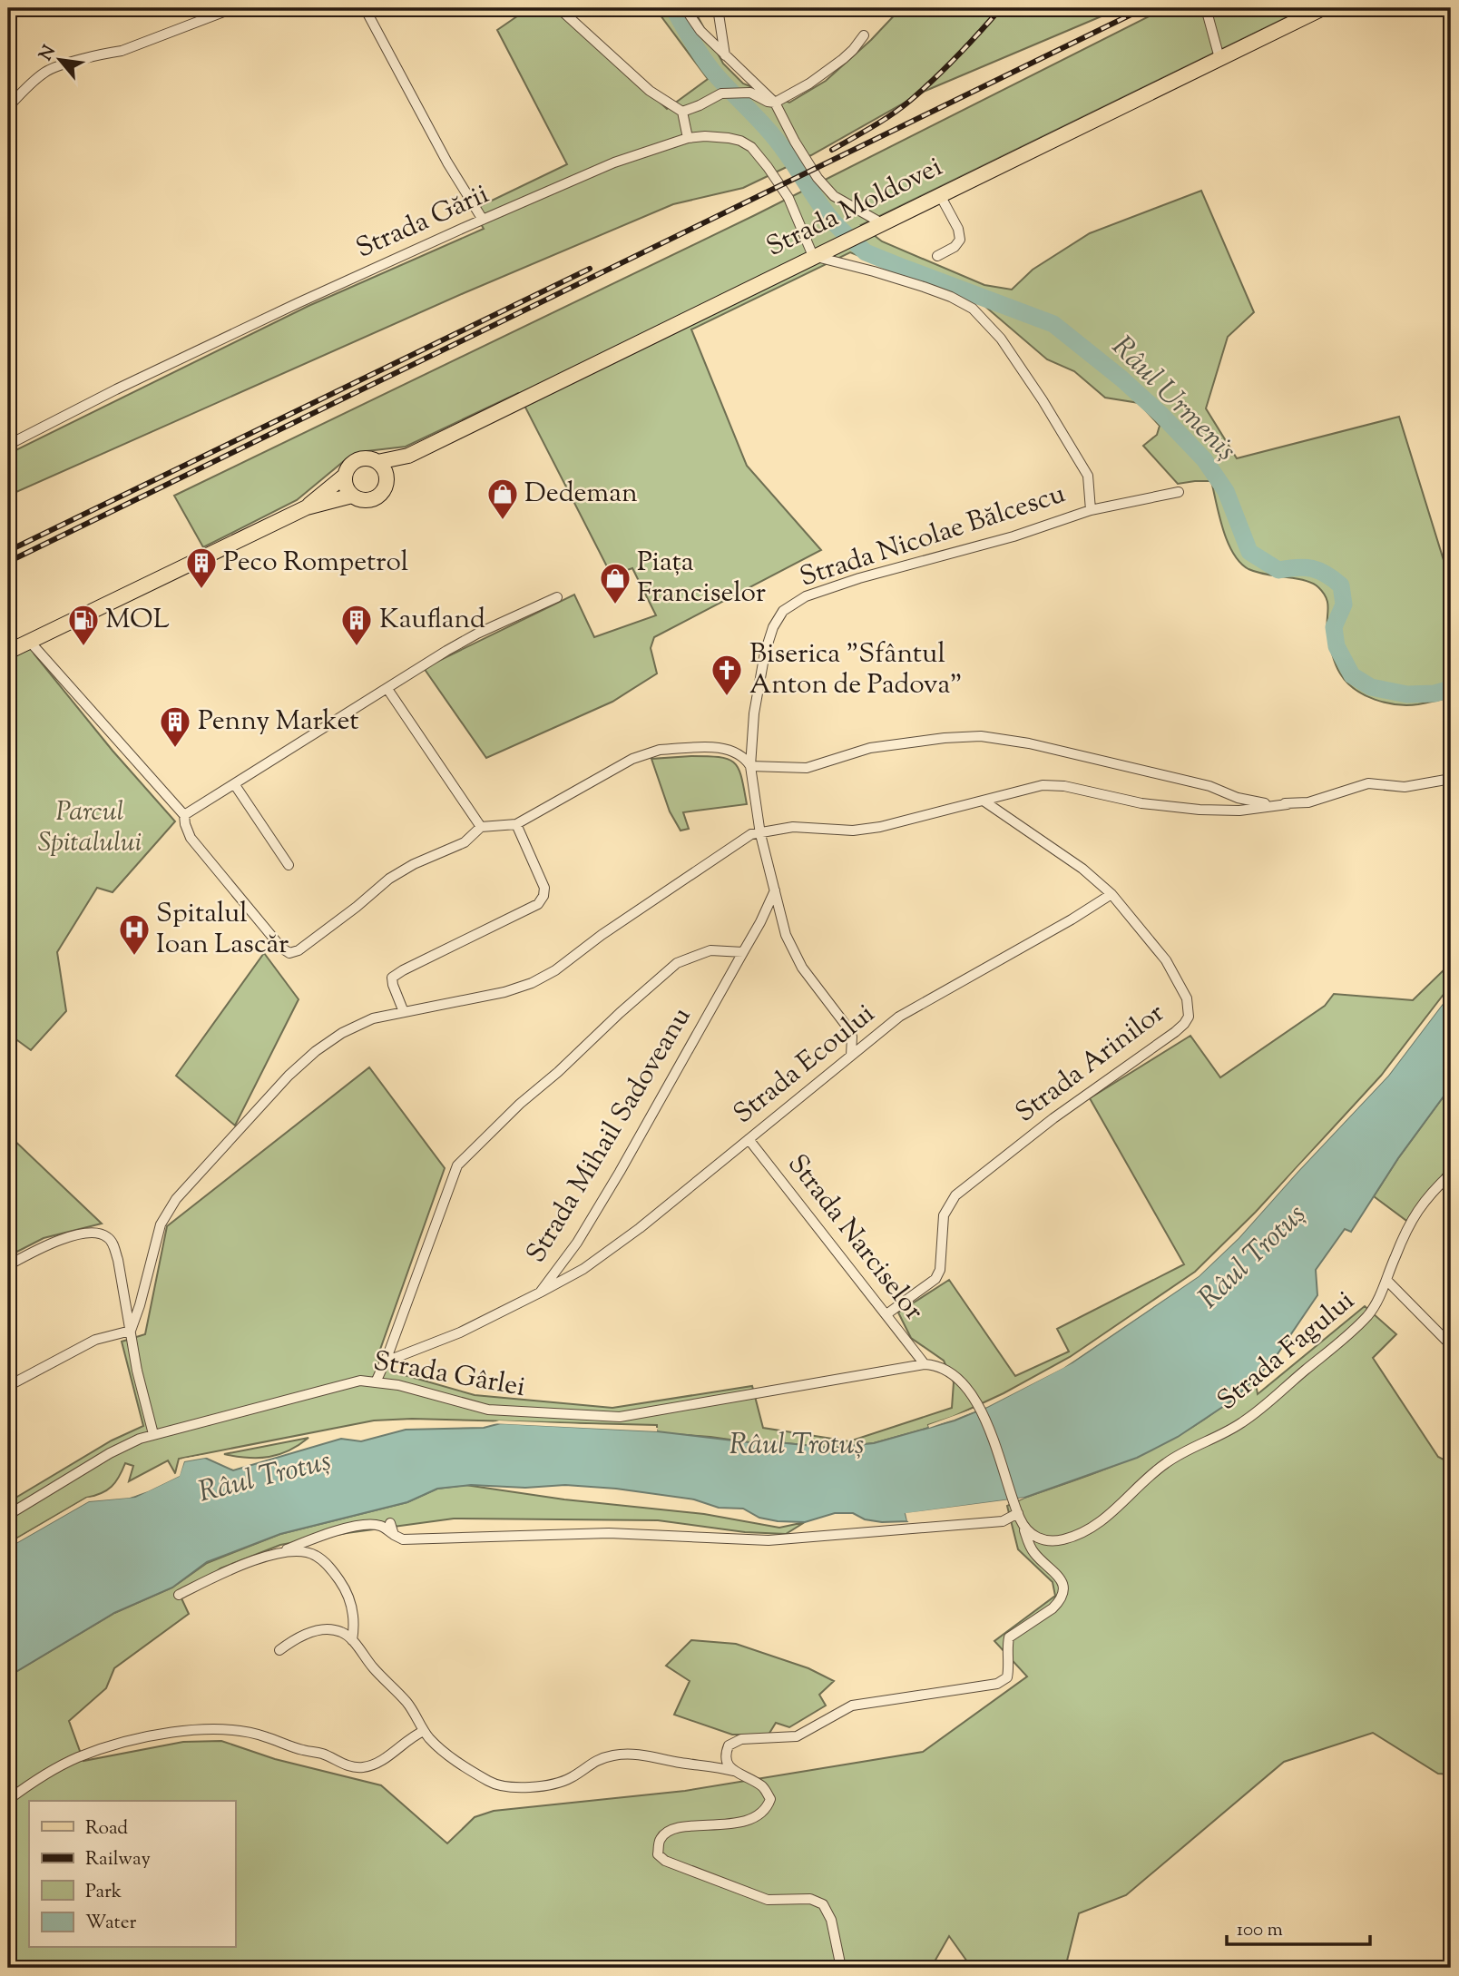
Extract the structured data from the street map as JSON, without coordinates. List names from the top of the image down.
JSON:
{
  "streets": {
    "main road": ["Strada Moldovei"],
    "street": [
      "Strada Gării",
      "Strada Nicolae Bălcescu",
      "Strada Arinilor",
      "Strada Ecoului",
      "Strada Mihail Sadoveanu",
      "Strada Narciselor",
      "Strada Fagului",
      "Strada Gârlei"
    ]
  },
  "crossings": [
    ["Strada Moldovei", "Strada Gării"],
    ["Strada Nicolae Bălcescu", "Strada Ecoului"],
    ["Strada Nicolae Bălcescu", "Strada Mihail Sadoveanu"],
    ["Strada Arinilor", "Strada Ecoului"],
    ["Strada Arinilor", "Strada Narciselor"],
    ["Strada Ecoului", "Strada Mihail Sadoveanu"],
    ["Strada Ecoului", "Strada Narciselor"],
    ["Strada Mihail Sadoveanu", "Strada Gârlei"],
    ["Strada Narciselor", "Strada Gârlei"]
  ],
  "water": ["Râul Urmeniș", "Râul Trotuș"],
  "parks": ["Parcul Spitalului"],
  "places": {
    "shop": ["Dedeman", "Piața Franciselor"],
    "building": ["Peco Rompetrol", "Kaufland", "Penny Market"],
    "fuel station": ["MOL"],
    "church": ["Biserica \"Sfântul Anton de Padova\""],
    "hospital": ["Spitalul Ioan Lascăr"]
  },
  "legend": [
    "Road",
    "Railway",
    "Park",
    "Water"
  ],
  "scale_bar": "100 m",
  "north": "top left"
}
